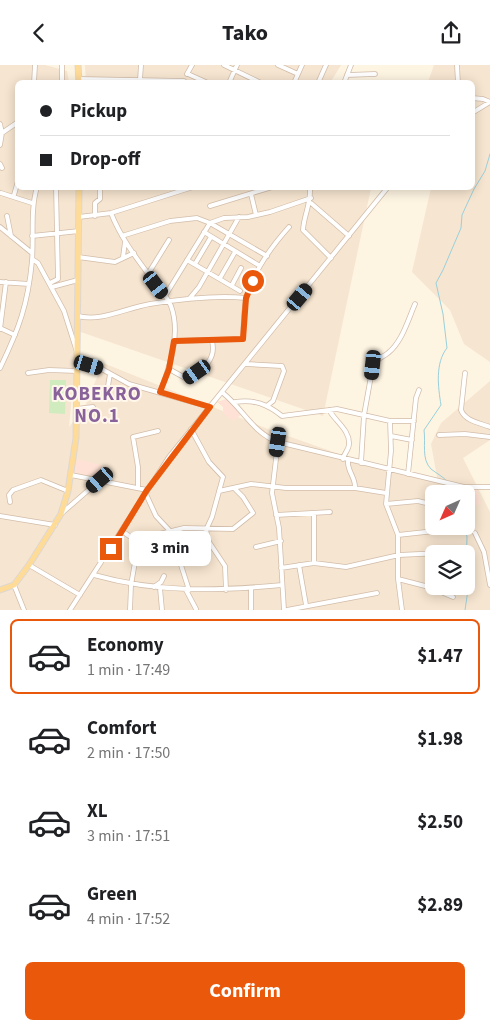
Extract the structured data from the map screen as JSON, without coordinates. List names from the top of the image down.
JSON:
{
  "districts": ["KOBEKRO NO.1"],
  "north": "bottom left",
  "page": {
    "header": "Tako",
    "banner": ["Pickup", "Drop-off"],
    "bubble": "3 min",
    "list": [
      {
        "name": "Economy",
        "note": "1 min · 17:49",
        "value": "$1.47"
      },
      {
        "name": "Comfort",
        "note": "2 min · 17:50",
        "value": "$1.98"
      },
      {
        "name": "XL",
        "note": "3 min · 17:51",
        "value": "$2.50"
      },
      {
        "name": "Green",
        "note": "4 min · 17:52",
        "value": "$2.89"
      }
    ],
    "buttons": "Confirm"
  }
}
